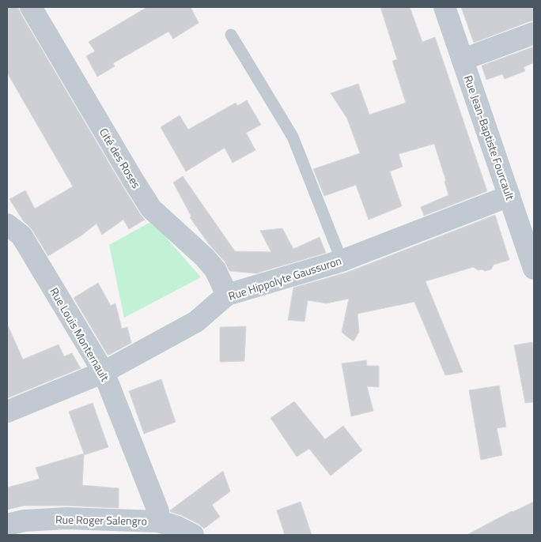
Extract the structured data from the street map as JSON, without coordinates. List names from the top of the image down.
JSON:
{
  "streets": {
    "street": [
      "Rue Jean-Baptiste Fourcault",
      "Cité des Roses",
      "Rue Hippolyte Gaussuron",
      "Rue Louis Monternault",
      "Rue Roger Salengro"
    ]
  },
  "crossings": [
    ["Rue Jean-Baptiste Fourcault", "Rue Hippolyte Gaussuron"],
    ["Cité des Roses", "Rue Hippolyte Gaussuron"],
    ["Rue Hippolyte Gaussuron", "Rue Louis Monternault"],
    ["Rue Louis Monternault", "Rue Roger Salengro"]
  ]
}
